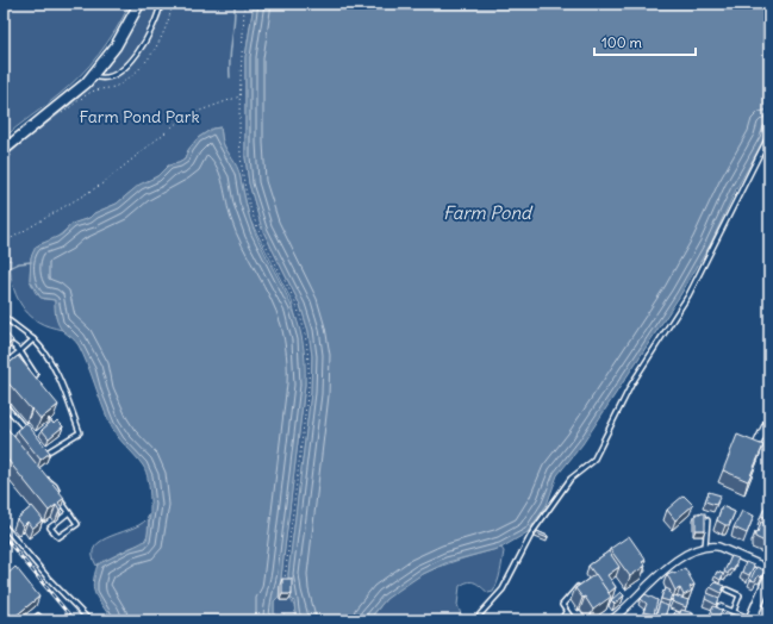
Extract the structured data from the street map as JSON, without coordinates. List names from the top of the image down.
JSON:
{
  "water": ["Farm Pond"],
  "parks": ["Farm Pond Park"],
  "scale_bar": "100 m"
}
